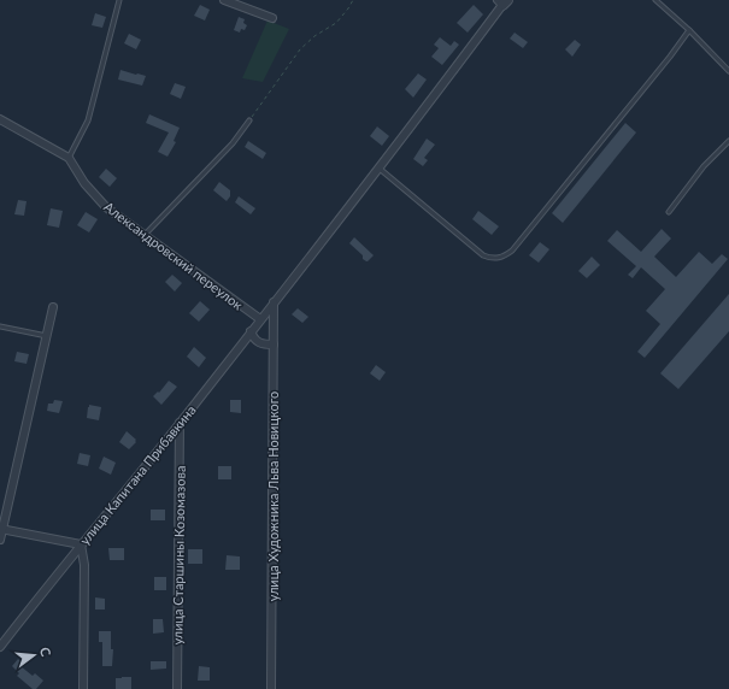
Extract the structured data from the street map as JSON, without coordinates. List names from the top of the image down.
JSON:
{
  "streets": {
    "street": [
      "Александровский переулок",
      "улица Капитана Прибавкина",
      "улица Художника Льва Новицкого",
      "улица Старшины Козомазова"
    ]
  },
  "crossings": [
    ["Александровский переулок", "улица Капитана Прибавкина"],
    ["улица Капитана Прибавкина", "улица Художника Льва Новицкого"],
    ["улица Капитана Прибавкина", "улица Старшины Козомазова"]
  ],
  "north": "right"
}
